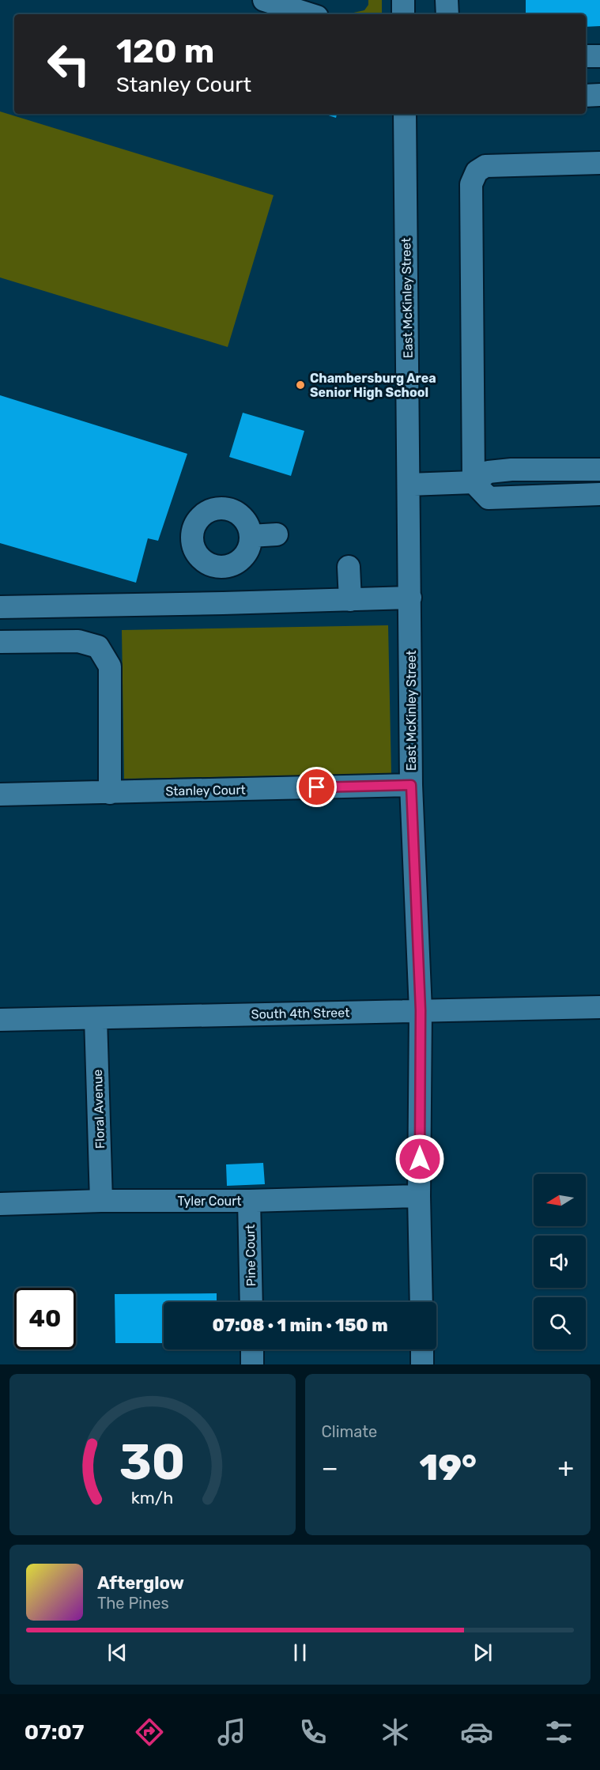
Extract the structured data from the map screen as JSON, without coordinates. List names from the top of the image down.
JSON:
{
  "streets": {
    "street": [
      "East McKinley Street",
      "Stanley Court",
      "South 4th Street",
      "Floral Avenue",
      "Tyler Court",
      "Pine Court"
    ]
  },
  "crossings": [
    ["East McKinley Street", "Stanley Court"],
    ["East McKinley Street", "South 4th Street"],
    ["East McKinley Street", "Tyler Court"],
    ["South 4th Street", "Floral Avenue"],
    ["Floral Avenue", "Tyler Court"],
    ["Tyler Court", "Pine Court"]
  ],
  "places": ["Chambersburg Area Senior High School"],
  "north": "left",
  "page": {
    "turn": ["120 m", "Stanley Court"],
    "limit": "40",
    "trip": "07:08 · 1 min · 150 m",
    "tile": "Climate",
    "heat": ["−", "19°", "+"],
    "song": ["Afterglow", "The Pines"],
    "tabs": "07:07",
    "gauge": ["30", "km/h"]
  }
}
